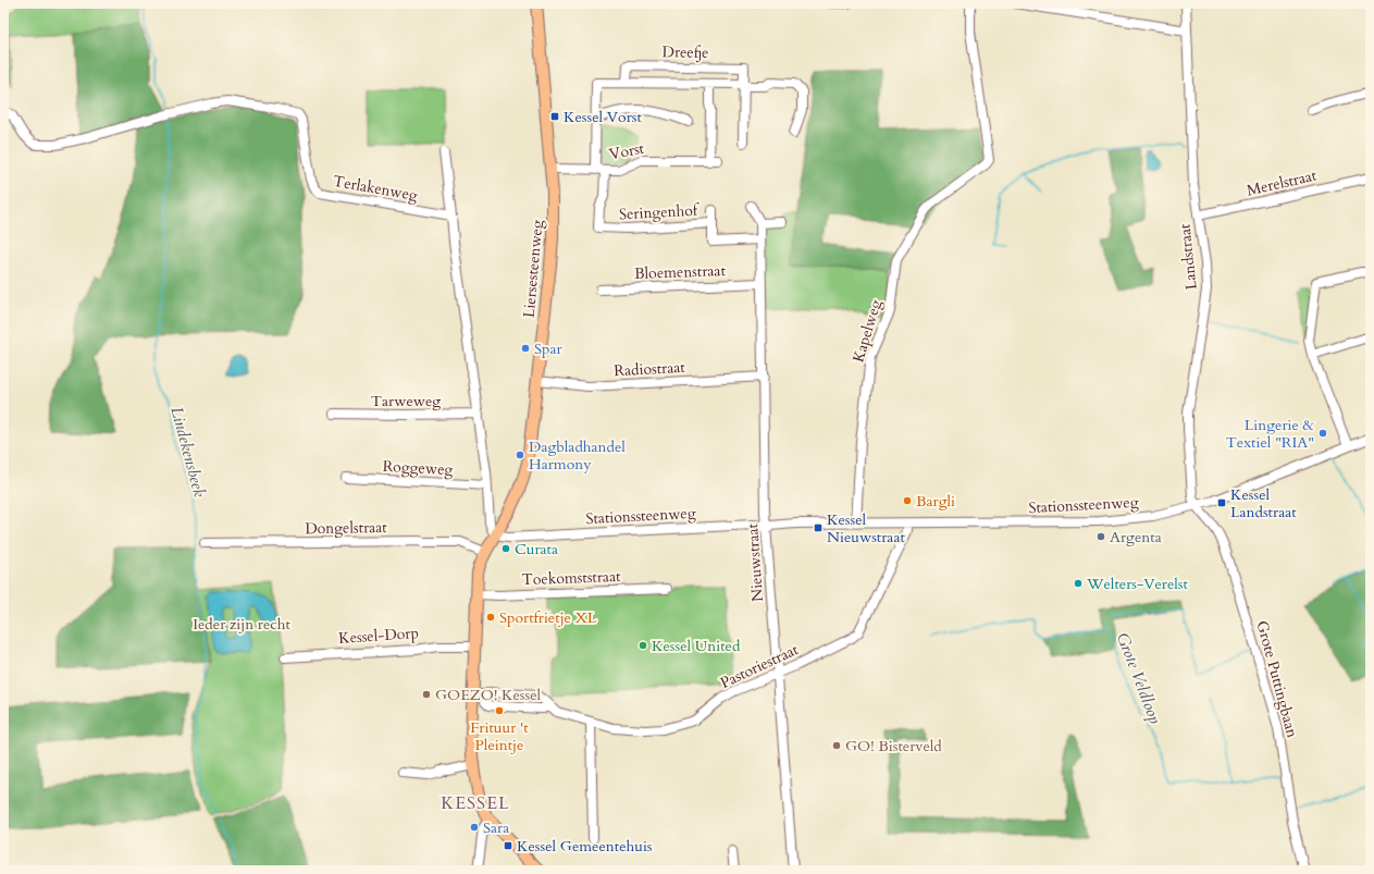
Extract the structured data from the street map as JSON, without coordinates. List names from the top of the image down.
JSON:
{
  "streets": {
    "main road": ["Liersesteenweg"],
    "street": [
      "Dreefje",
      "Vorst",
      "Merelstraat",
      "Terlakenweg",
      "Seringenhof",
      "Landstraat",
      "Bloemenstraat",
      "Kapelweg",
      "Radiostraat",
      "Tarweweg",
      "Roggeweg",
      "Stationssteenweg",
      "Dongelstraat",
      "Nieuwstraat",
      "Toekomststraat",
      "Kessel-Dorp",
      "Pastoriestraat",
      "Grote Puttingbaan"
    ]
  },
  "crossings": [
    ["Vorst", "Seringenhof"],
    ["Vorst", "Liersesteenweg"],
    ["Merelstraat", "Landstraat"],
    ["Seringenhof", "Nieuwstraat"],
    ["Landstraat", "Stationssteenweg"],
    ["Landstraat", "Grote Puttingbaan"],
    ["Liersesteenweg", "Radiostraat"],
    ["Liersesteenweg", "Stationssteenweg"],
    ["Liersesteenweg", "Dongelstraat"],
    ["Bloemenstraat", "Nieuwstraat"],
    ["Kapelweg", "Stationssteenweg"],
    ["Radiostraat", "Nieuwstraat"],
    ["Stationssteenweg", "Nieuwstraat"],
    ["Stationssteenweg", "Pastoriestraat"],
    ["Stationssteenweg", "Grote Puttingbaan"],
    ["Nieuwstraat", "Pastoriestraat"]
  ],
  "districts": ["KESSEL"],
  "water": ["Lindekensbeek", "Grote Veldloop"],
  "parks": ["Ieder zijn recht"],
  "places": {
    "transit": [
      "Kessel Vorst",
      "Kessel Landstraat",
      "Kessel Nieuwstraat",
      "Kessel Gemeentehuis"
    ],
    "other": [
      "Spar",
      "Lingerie & Textiel \"RIA\"",
      "Dagbladhandel Harmony",
      "Bargli",
      "Argenta",
      "Curata",
      "Welters-Verelst",
      "Sportfrietje XL",
      "Kessel United",
      "GOEZO! Kessel",
      "Frituur 't Pleintje",
      "GO! Bisterveld",
      "Sara"
    ]
  }
}
